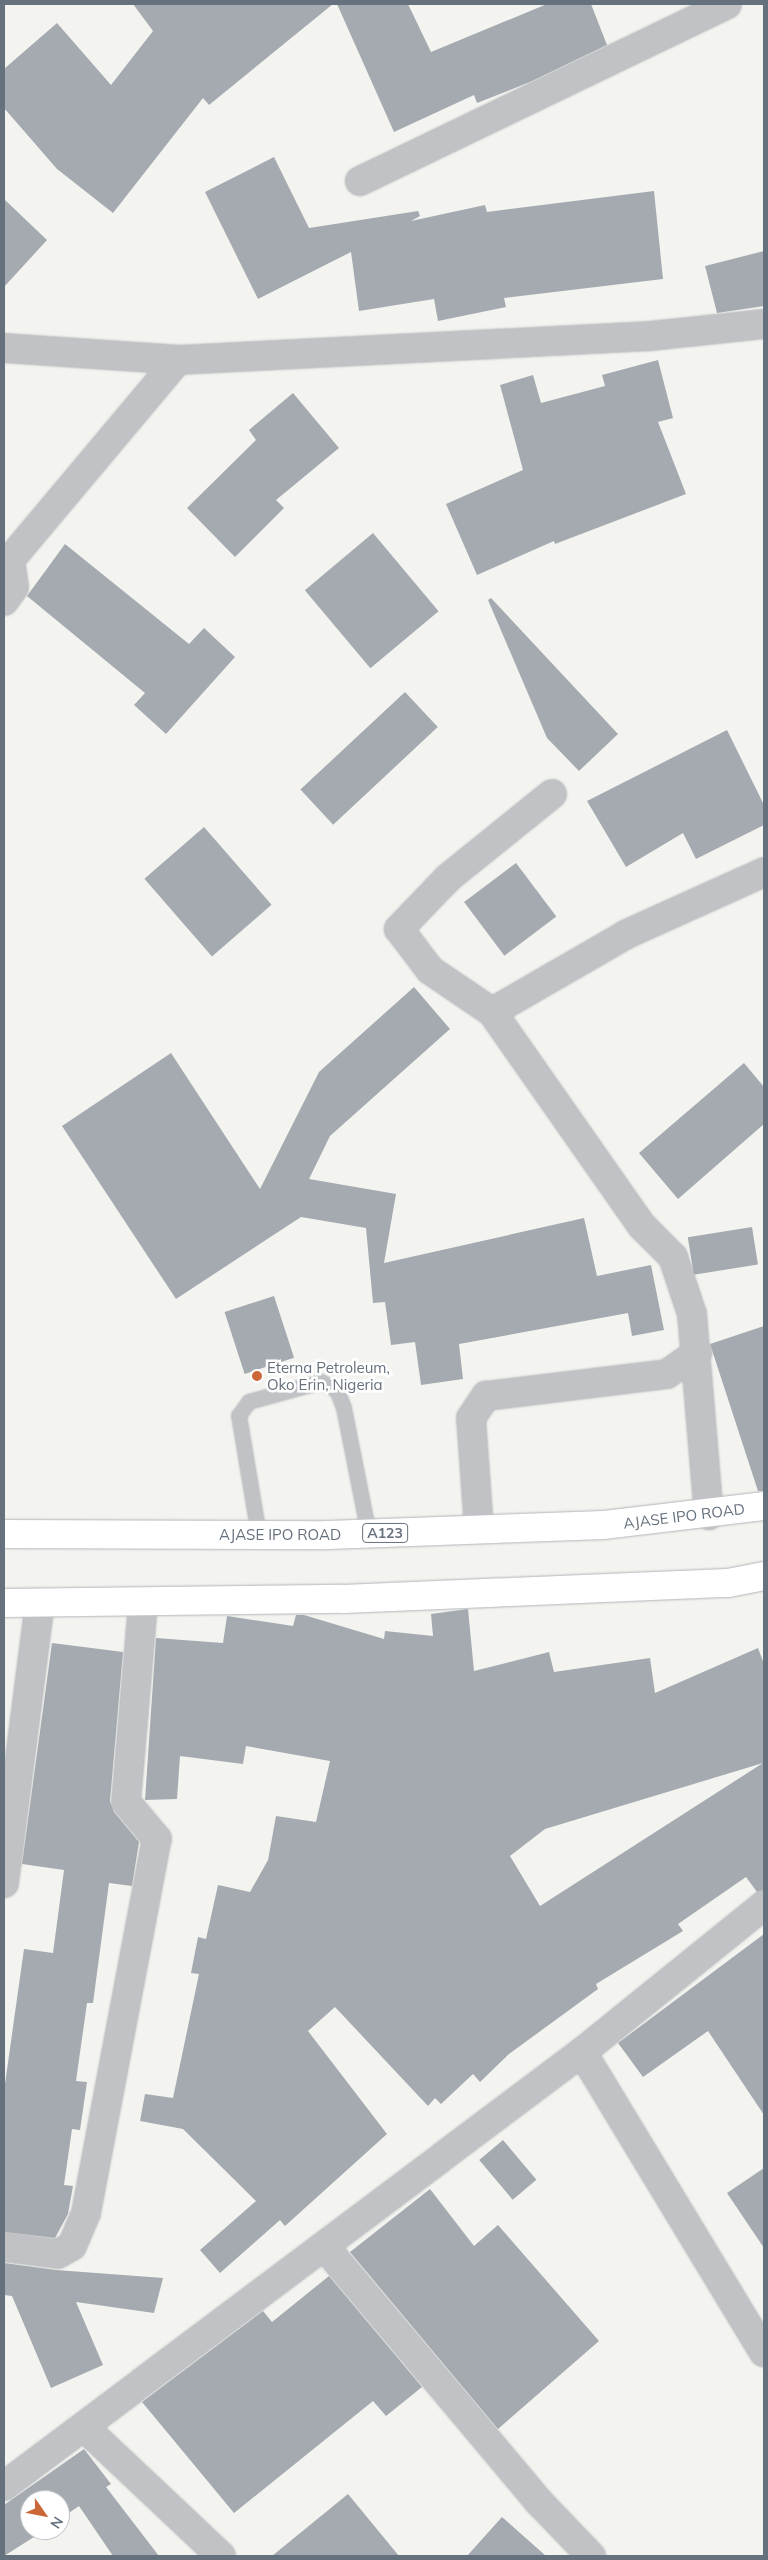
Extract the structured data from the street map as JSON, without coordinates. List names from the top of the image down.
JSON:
{
  "streets": {
    "highway": ["AJASE IPO ROAD", "A123"]
  },
  "places": ["Eterna Petroleum, Oko Erin, Nigeria"],
  "north": "bottom right"
}
